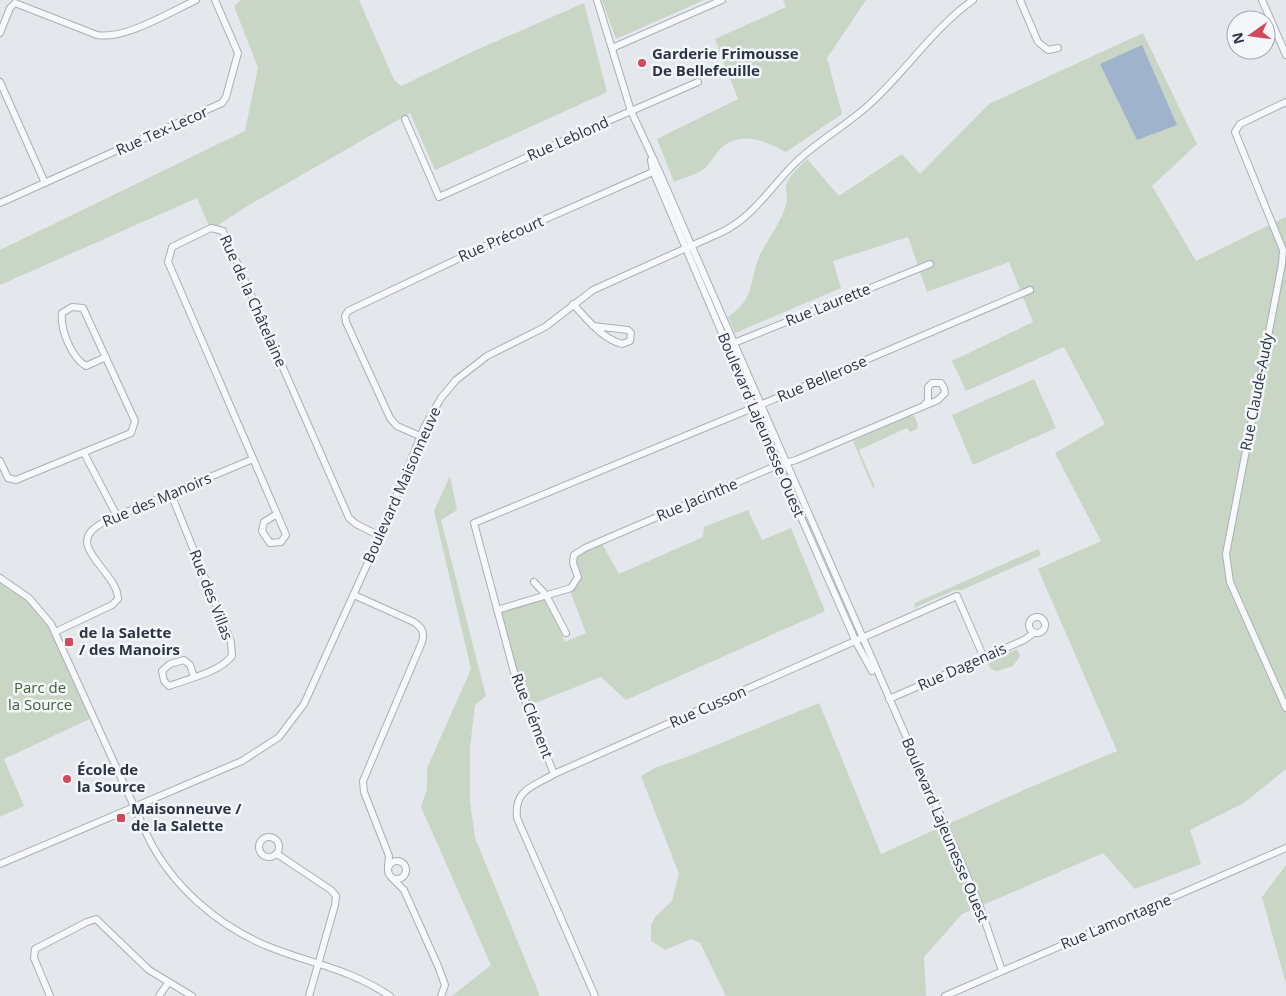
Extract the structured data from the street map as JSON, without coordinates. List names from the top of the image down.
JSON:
{
  "streets": {
    "street": [
      "Rue Tex-Lecor",
      "Rue Leblond",
      "Rue Précourt",
      "Rue de la Châtelaine",
      "Rue Laurette",
      "Rue Bellerose",
      "Rue Claude-Audy",
      "Boulevard Lajeunesse Ouest",
      "Boulevard Maisonneuve",
      "Rue des Manoirs",
      "Rue Jacinthe",
      "Rue des Villas",
      "Rue Dagenais",
      "Rue Cusson",
      "Rue Clément",
      "Rue Lamontagne"
    ]
  },
  "crossings": [
    ["Rue Leblond", "Boulevard Lajeunesse Ouest"],
    ["Rue Précourt", "Boulevard Lajeunesse Ouest"],
    ["Rue Précourt", "Boulevard Maisonneuve"],
    ["Rue de la Châtelaine", "Boulevard Maisonneuve"],
    ["Rue de la Châtelaine", "Rue des Manoirs"],
    ["Rue Laurette", "Boulevard Lajeunesse Ouest"],
    ["Rue Bellerose", "Boulevard Lajeunesse Ouest"],
    ["Rue Bellerose", "Rue Clément"],
    ["Boulevard Lajeunesse Ouest", "Boulevard Maisonneuve"],
    ["Boulevard Lajeunesse Ouest", "Rue Jacinthe"],
    ["Boulevard Lajeunesse Ouest", "Rue Dagenais"],
    ["Boulevard Lajeunesse Ouest", "Rue Cusson"],
    ["Boulevard Lajeunesse Ouest", "Rue Lamontagne"],
    ["Rue des Manoirs", "Rue des Villas"],
    ["Rue Jacinthe", "Rue Clément"],
    ["Rue Dagenais", "Rue Cusson"],
    ["Rue Cusson", "Rue Clément"]
  ],
  "parks": ["Parc de la Source"],
  "places": {
    "other": ["Garderie Frimousse De Bellefeuille", "École de la Source"],
    "transit": ["de la Salette / des Manoirs", "Maisonneuve / de la Salette"]
  },
  "north": "left"
}
